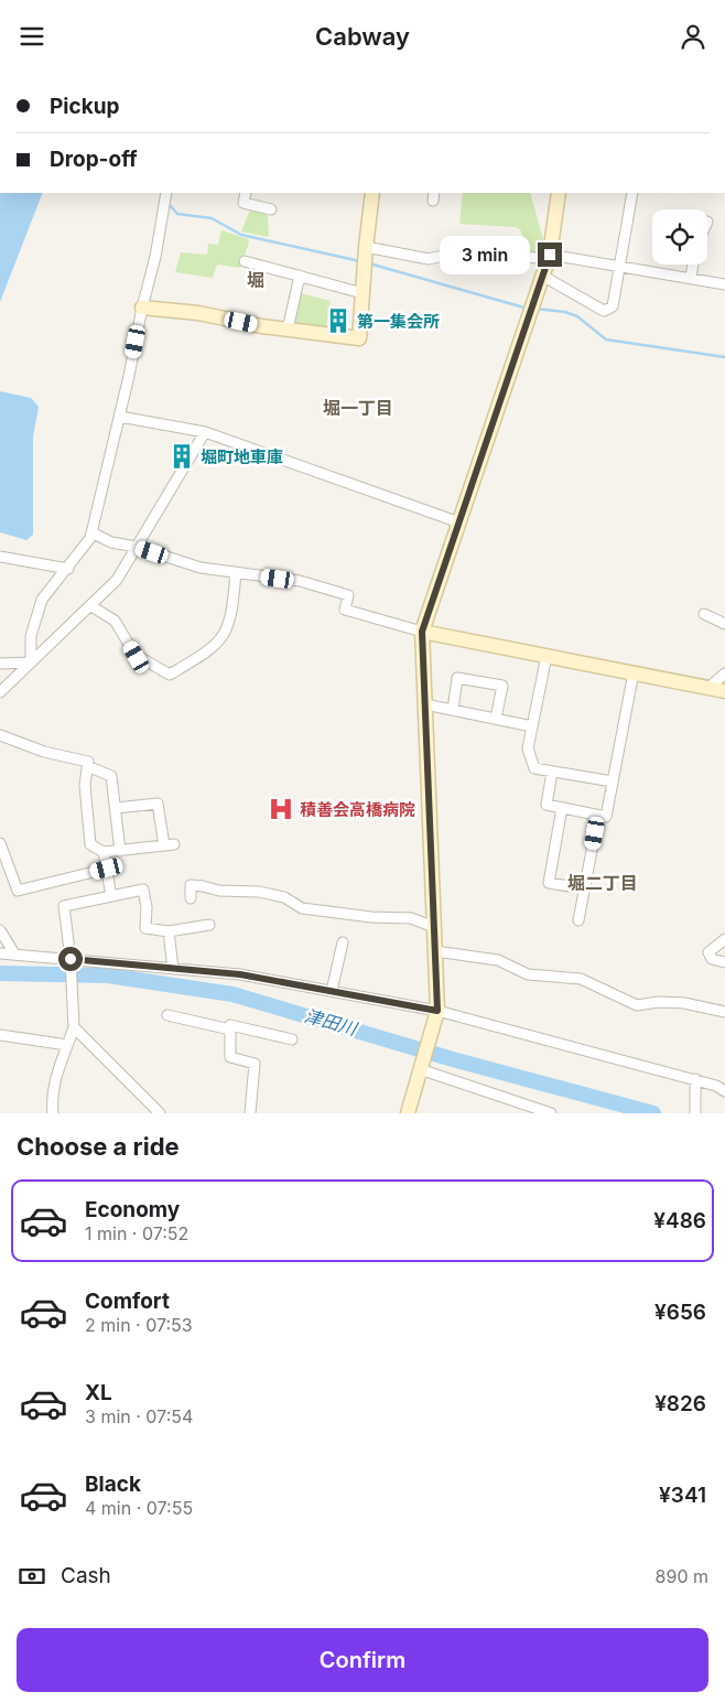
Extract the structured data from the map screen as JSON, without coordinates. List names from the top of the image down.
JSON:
{
  "districts": ["堀", "堀一丁目", "堀二丁目"],
  "water": ["津田川"],
  "places": {
    "building": ["第一集会所", "堀町地車庫"],
    "hospital": ["積善会高橋病院"]
  },
  "page": {
    "header": "Cabway",
    "banner": ["Pickup", "Drop-off"],
    "bubble": "3 min",
    "heading": "Choose a ride",
    "list": [
      {
        "name": "Economy",
        "note": "1 min · 07:52",
        "value": "¥486"
      },
      {
        "name": "Comfort",
        "note": "2 min · 07:53",
        "value": "¥656"
      },
      {
        "name": "XL",
        "note": "3 min · 07:54",
        "value": "¥826"
      },
      {
        "name": "Black",
        "note": "4 min · 07:55",
        "value": "¥341"
      }
    ],
    "pay": ["Cash", "890 m"],
    "buttons": "Confirm"
  }
}
